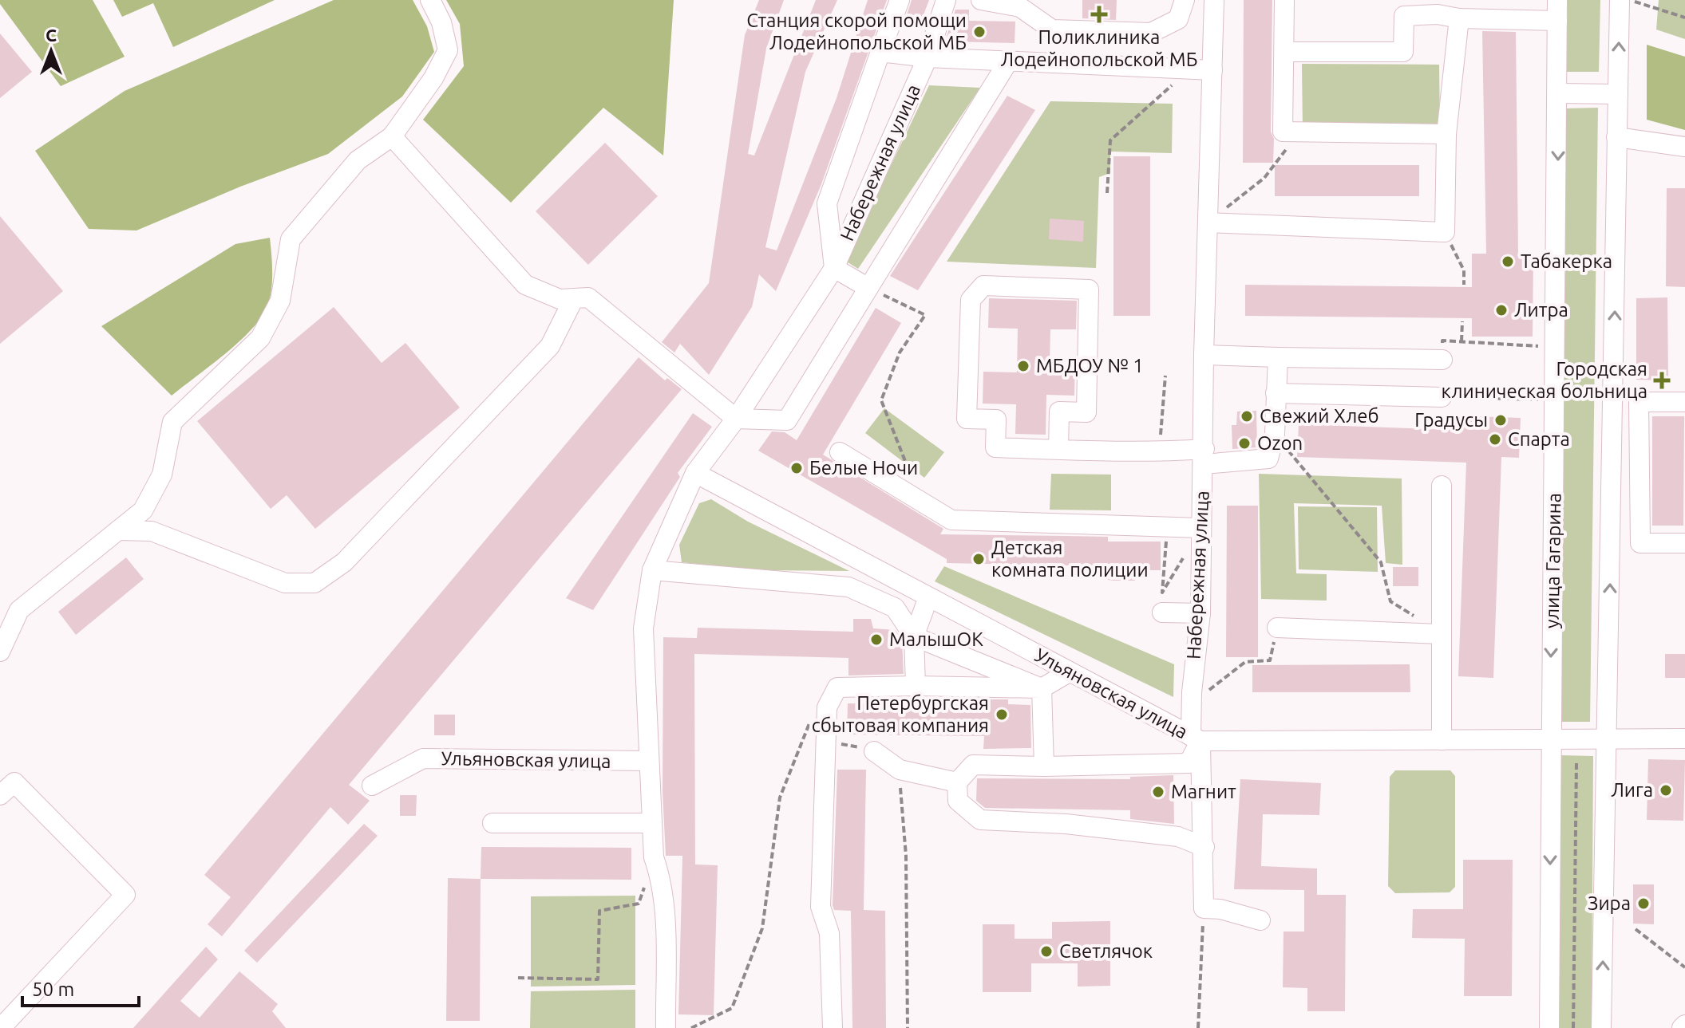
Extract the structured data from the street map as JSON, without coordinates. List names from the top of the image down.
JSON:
{
  "streets": {
    "street": ["Набережная улица", "улица Гагарина", "Ульяновская улица"]
  },
  "crossings": [
    ["Набережная улица", "Ульяновская улица"],
    ["улица Гагарина", "Ульяновская улица"]
  ],
  "places": {
    "health": ["Поликлиника Лодейнопольской МБ", "Городская клиническая больница"],
    "other": [
      "Станция скорой помощи Лодейнопольской МБ",
      "Табакерка",
      "Литра",
      "МБДОУ № 1",
      "Свежий Хлеб",
      "Градусы",
      "Спарта",
      "Ozon",
      "Белые Ночи",
      "Детская комната полиции",
      "МалышОК",
      "Петербургская сбытовая компания",
      "Лига",
      "Магнит",
      "Зира",
      "Светлячок"
    ]
  },
  "scale_bar": "50 m",
  "north": "top"
}
